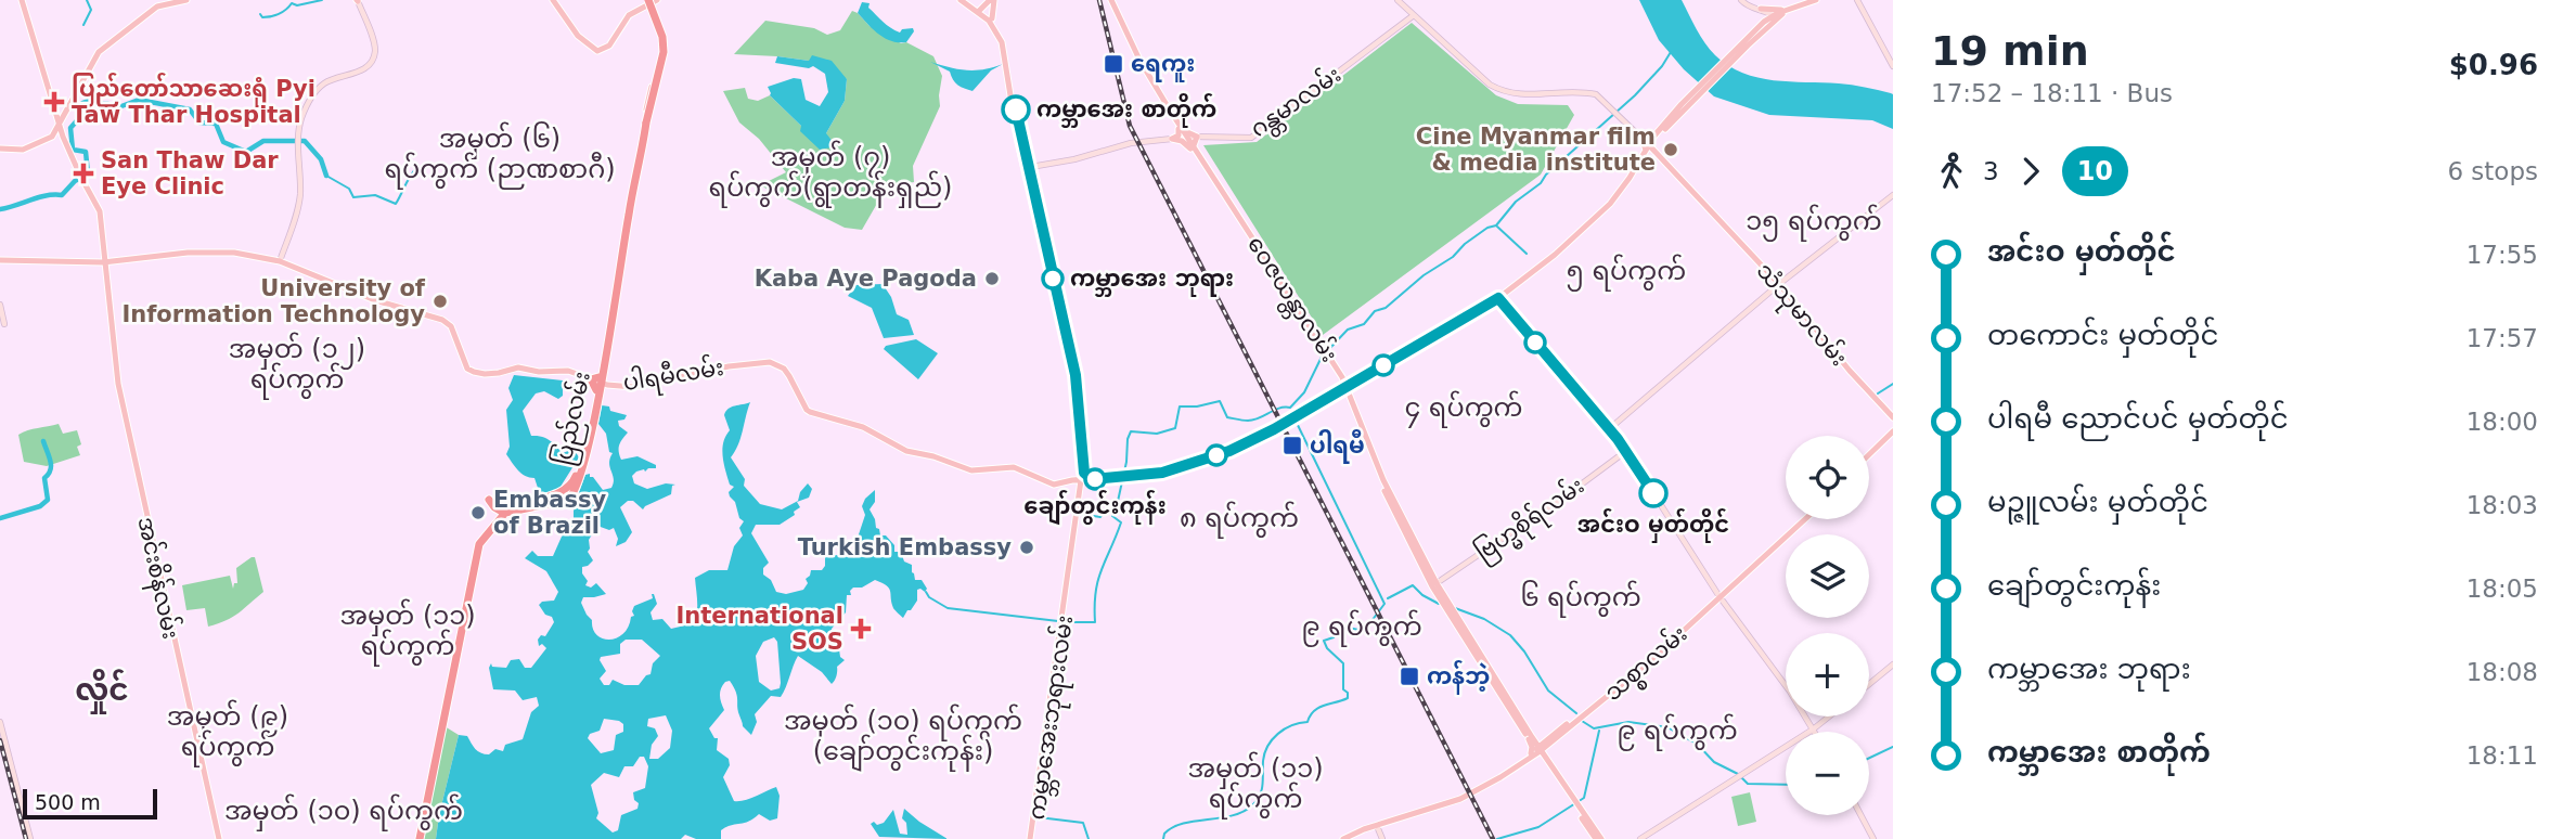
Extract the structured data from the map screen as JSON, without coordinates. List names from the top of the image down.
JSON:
{
  "streets": {
    "highway": ["ပြည်လမ်း"],
    "main road": [
      "ဂန္တမာလမ်း",
      "ဝေဇယန္တာလမ်း",
      "သံသုမာလမ်း",
      "ပါရမီလမ်း",
      "ဗြဟ္မစိုရ်လမ်း",
      "အင်းစိန်လမ်း",
      "သစ္စာလမ်း",
      "ကမ္ဘာအေးဘုရားလမ်း"
    ]
  },
  "crossings": [
    ["ဂန္တမာလမ်း", "ဝေဇယန္တာလမ်း"],
    ["ဂန္တမာလမ်း", "သံသုမာလမ်း"],
    ["ဂန္တမာလမ်း", "ကမ္ဘာအေးဘုရားလမ်း"],
    ["ဝေဇယန္တာလမ်း", "ဗြဟ္မစိုရ်လမ်း"],
    ["ပါရမီလမ်း", "ပြည်လမ်း"],
    ["ပါရမီလမ်း", "အင်းစိန်လမ်း"],
    ["ပါရမီလမ်း", "ကမ္ဘာအေးဘုရားလမ်း"]
  ],
  "districts": [
    "အမှတ် (၆) ရပ်ကွက် (ဉာဏစာဂီ)",
    "အမှတ် (၇) ရပ်ကွက်(ရွာတန်းရှည်)",
    "၁၅ ရပ်ကွက်",
    "၅ ရပ်ကွက်",
    "အမှတ် (၁၂) ရပ်ကွက်",
    "၄ ရပ်ကွက်",
    "၈ ရပ်ကွက်",
    "၆ ရပ်ကွက်",
    "အမှတ် (၁၁) ရပ်ကွက်",
    "၉ ရပ်ကွက်",
    "လှိုင်",
    "အမှတ် (၉) ရပ်ကွက်",
    "အမှတ် (၁၀) ရပ်ကွက် (ချော်တွင်းကုန်း)",
    "၉ ရပ်ကွက်",
    "အမှတ် (၁၁) ရပ်ကွက်",
    "အမှတ် (၁၀) ရပ်ကွက်"
  ],
  "places": {
    "transit": ["ရေကူး", "ပါရမီ", "ကန်ဘဲ့"],
    "health": ["ပြည်တော်သာဆေးရုံ Pyi Taw Thar Hospital", "San Thaw Dar Eye Clinic", "International SOS"],
    "other": [
      "ကမ္ဘာအေး စာတိုက်",
      "Cine Myanmar film & media institute",
      "Kaba Aye Pagoda",
      "ကမ္ဘာအေး ဘုရား",
      "University of Information Technology",
      "ချော်တွင်းကုန်း",
      "အင်းဝ မှတ်တိုင်",
      "Embassy of Brazil",
      "Turkish Embassy"
    ]
  },
  "lines": ["bus line 10"],
  "scale_bar": "500 m",
  "page": {
    "heading": ["19 min", "17:52 – 18:11 · Bus", "$0.96"],
    "legs": ["3", "10", "6 stops"],
    "list": [
      {
        "name": "အင်းဝ မှတ်တိုင်",
        "value": "17:55"
      },
      {
        "name": "တကောင်း မှတ်တိုင်",
        "value": "17:57"
      },
      {
        "name": "ပါရမီ ညောင်ပင် မှတ်တိုင်",
        "value": "18:00"
      },
      {
        "name": "မဉ္ဇူလမ်း မှတ်တိုင်",
        "value": "18:03"
      },
      {
        "name": "ချော်တွင်းကုန်း",
        "value": "18:05"
      },
      {
        "name": "ကမ္ဘာအေး ဘုရား",
        "value": "18:08"
      },
      {
        "name": "ကမ္ဘာအေး စာတိုက်",
        "value": "18:11"
      }
    ],
    "map_buttons": ["+", "−"],
    "scale": "500 m"
  }
}
